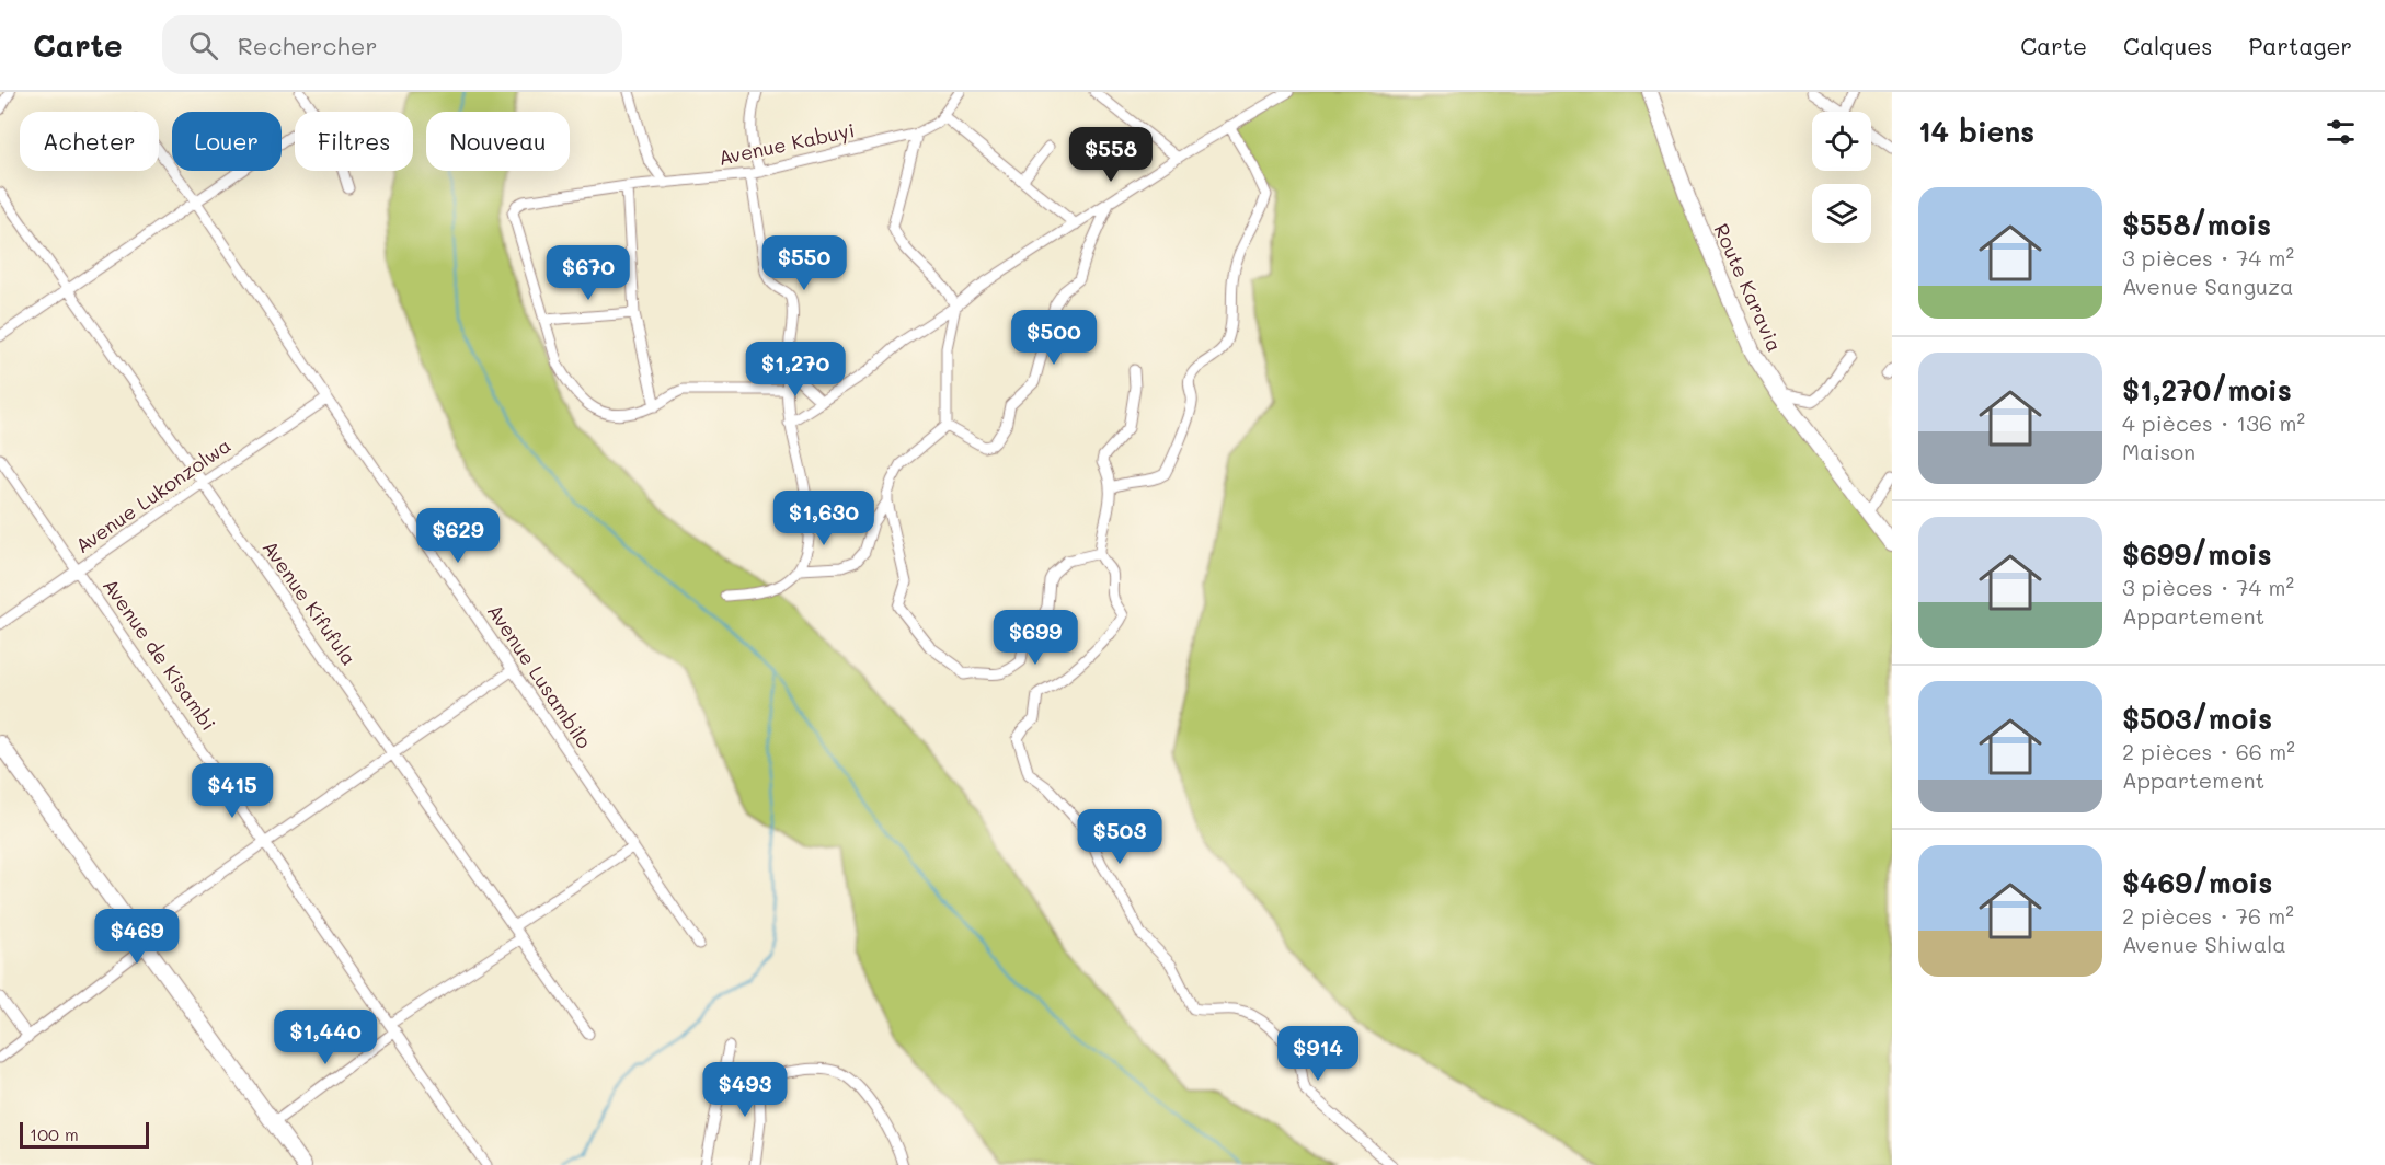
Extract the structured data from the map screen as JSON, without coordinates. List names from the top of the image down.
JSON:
{
  "streets": {
    "street": [
      "Avenue Kabuyi",
      "Route Karavia",
      "Avenue Lukonzolwa",
      "Avenue Kifufula",
      "Avenue de Kisambi",
      "Avenue Lusambilo"
    ]
  },
  "crossings": [
    ["Avenue Lukonzolwa", "Avenue Kifufula"],
    ["Avenue Lukonzolwa", "Avenue de Kisambi"],
    ["Avenue Lukonzolwa", "Avenue Lusambilo"]
  ],
  "scale_bar": "100 m",
  "page": {
    "header": "Carte",
    "search": "Rechercher",
    "nav": ["Carte", "Calques", "Partager"],
    "heading": "14 biens",
    "chip": [
      "Acheter",
      "Louer",
      "Filtres",
      "Nouveau"
    ],
    "price": [
      "$558",
      "$550",
      "$670",
      "$500",
      "$1,270",
      "$1,630",
      "$629",
      "$699",
      "$415",
      "$503",
      "$469",
      "$1,440",
      "$914",
      "$493"
    ],
    "list": [
      {
        "name": "$558/mois",
        "note": "3 pièces · 74 m² · Avenue Sanguza"
      },
      {
        "name": "$1,270/mois",
        "note": "4 pièces · 136 m² · Maison"
      },
      {
        "name": "$699/mois",
        "note": "3 pièces · 74 m² · Appartement"
      },
      {
        "name": "$503/mois",
        "note": "2 pièces · 66 m² · Appartement"
      },
      {
        "name": "$469/mois",
        "note": "2 pièces · 76 m² · Avenue Shiwala"
      }
    ],
    "scale": "100 m"
  }
}
